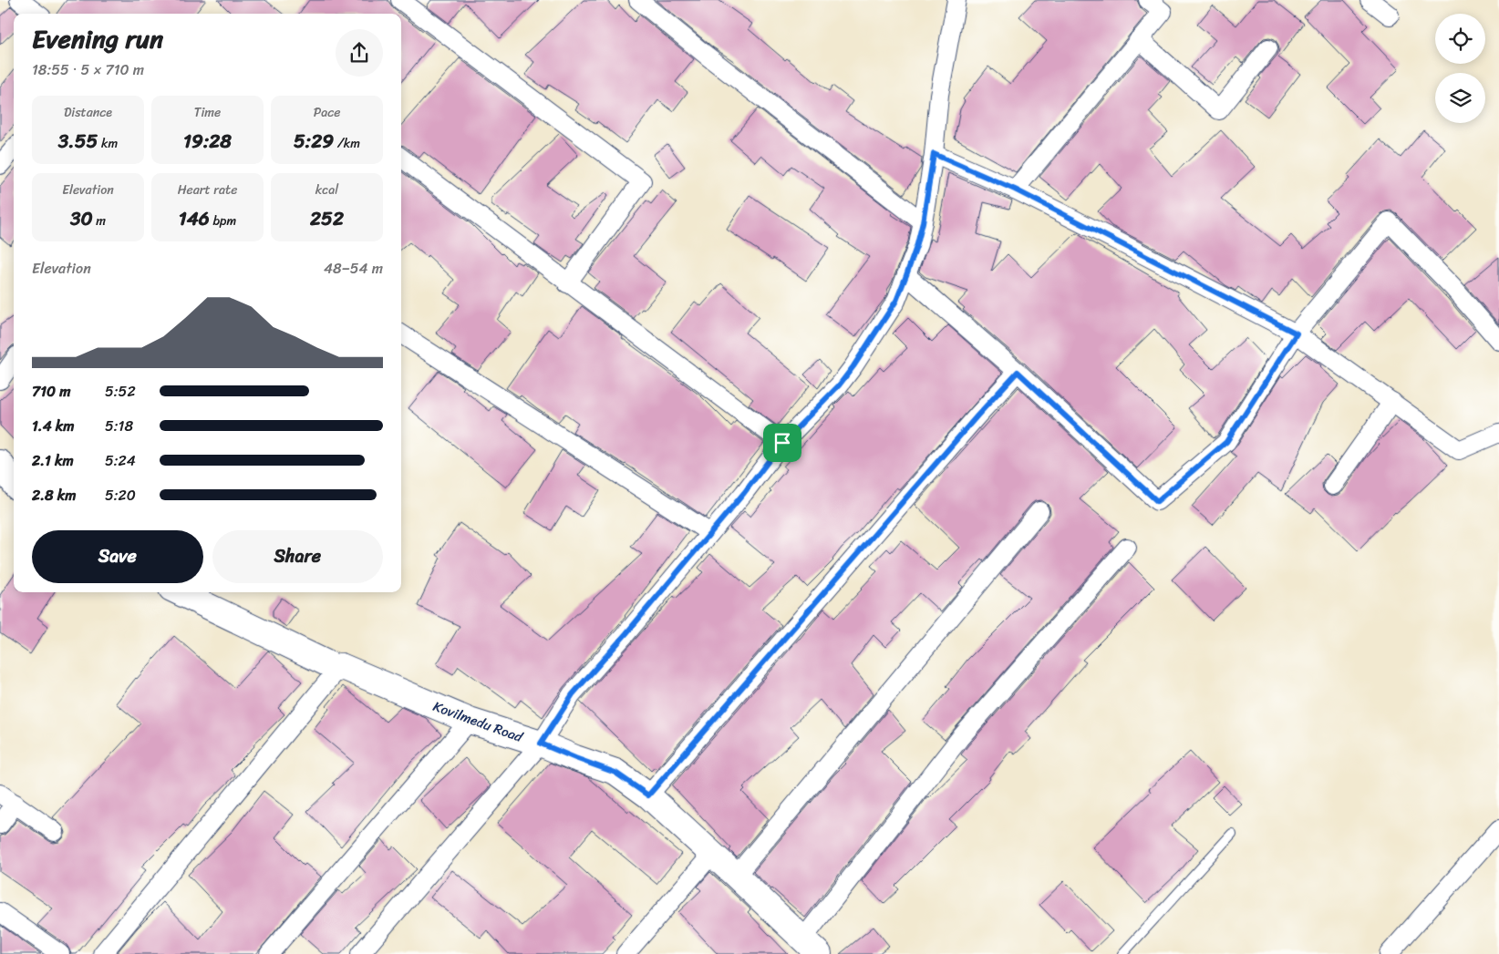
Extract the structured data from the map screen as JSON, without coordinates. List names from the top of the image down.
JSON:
{
  "streets": {
    "street": ["Kovilmedu Road"]
  },
  "page": {
    "heading": ["Evening run", "18:55 · 5 × 710 m"],
    "stats": [
      ["Distance", "3.55 km"],
      ["Time", "19:28"],
      ["Pace", "5:29 /km"],
      ["Elevation", "30 m"],
      ["Heart rate", "146 bpm"],
      ["kcal", "252"]
    ],
    "chart": ["Elevation", "48–54 m"],
    "list": [
      {
        "name": "710 m",
        "note": "5:52"
      },
      {
        "name": "1.4 km",
        "note": "5:18"
      },
      {
        "name": "2.1 km",
        "note": "5:24"
      },
      {
        "name": "2.8 km",
        "note": "5:20"
      }
    ],
    "buttons": ["Save", "Share"]
  }
}
